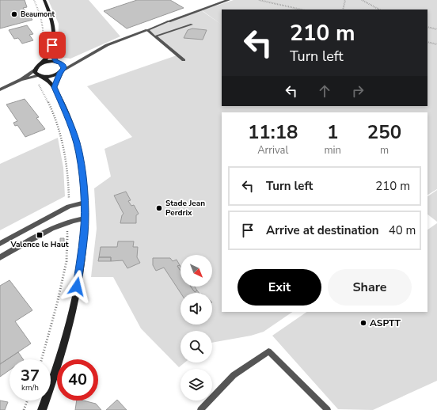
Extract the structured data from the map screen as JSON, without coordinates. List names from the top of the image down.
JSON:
{
  "places": {
    "other": ["Beaumont", "Stade Jean Perdrix", "ASPTT"],
    "transit": ["Valence le Haut"]
  },
  "north": "bottom right",
  "page": {
    "turn": ["210 m", "Turn left"],
    "eta": [
      "11:18",
      "Arrival",
      "1",
      "min",
      "250",
      "m"
    ],
    "list": [
      {
        "name": "Turn left",
        "value": "210 m"
      },
      {
        "name": "Arrive at destination",
        "value": "40 m"
      }
    ],
    "buttons": ["Exit", "Share"],
    "speed": "37 km/h",
    "limit": "40"
  }
}
